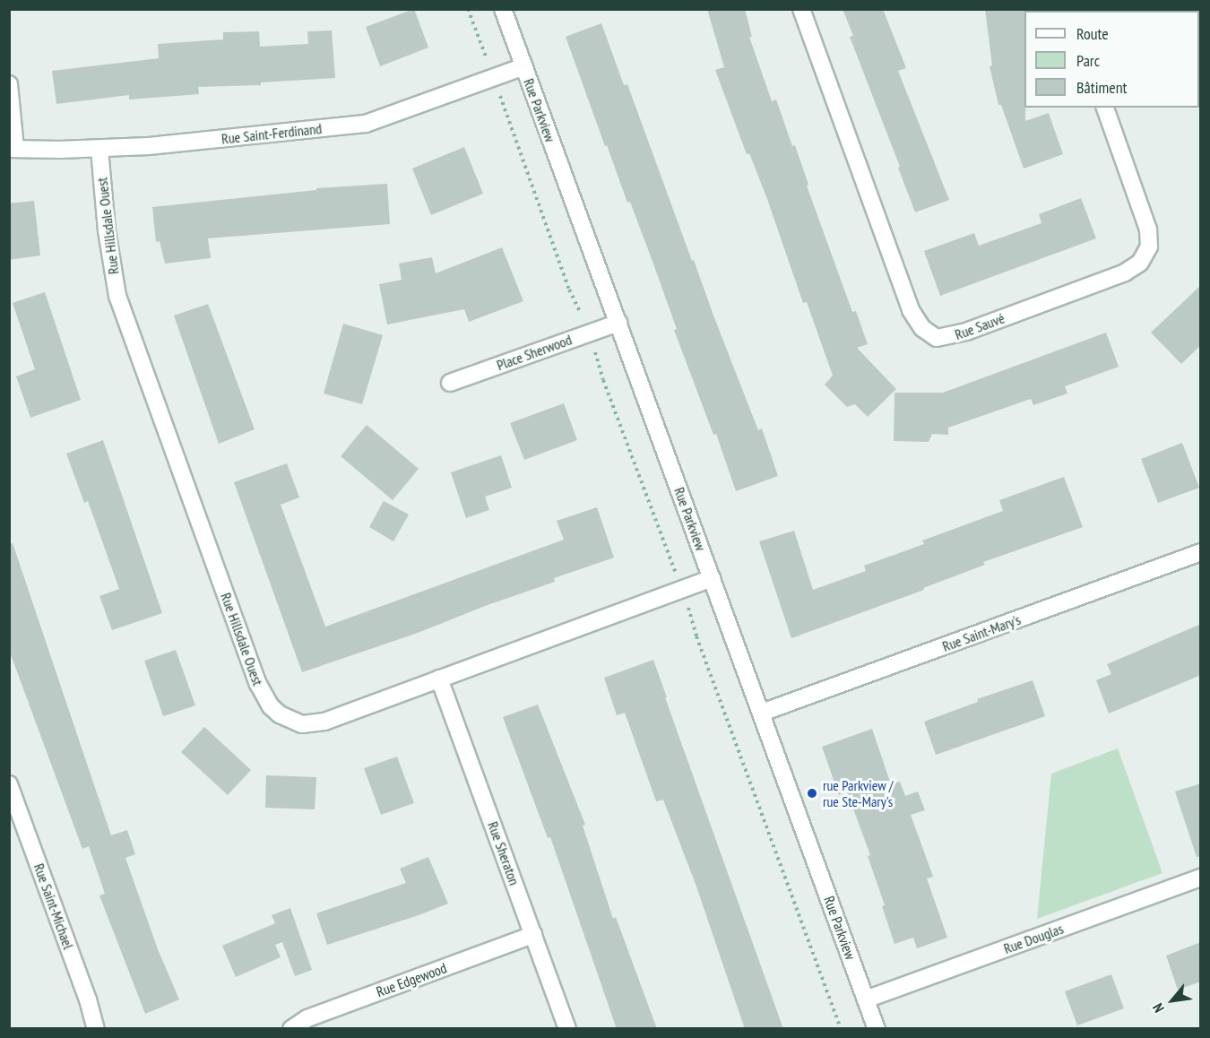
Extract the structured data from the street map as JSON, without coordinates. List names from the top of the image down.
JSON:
{
  "streets": {
    "street": [
      "Rue Parkview",
      "Rue Saint-Ferdinand",
      "Rue Hillsdale Ouest",
      "Rue Sauvé",
      "Place Sherwood",
      "Rue Saint-Mary's",
      "Rue Sheraton",
      "Rue Saint-Michael",
      "Rue Douglas",
      "Rue Edgewood"
    ]
  },
  "crossings": [
    ["Rue Parkview", "Rue Saint-Ferdinand"],
    ["Rue Parkview", "Rue Hillsdale Ouest"],
    ["Rue Parkview", "Place Sherwood"],
    ["Rue Parkview", "Rue Saint-Mary's"],
    ["Rue Parkview", "Rue Douglas"],
    ["Rue Saint-Ferdinand", "Rue Hillsdale Ouest"],
    ["Rue Hillsdale Ouest", "Rue Sheraton"],
    ["Rue Sheraton", "Rue Edgewood"]
  ],
  "places": ["rue Parkview / rue Ste-Mary's"],
  "legend": ["Route", "Parc", "Bâtiment"],
  "north": "bottom left"
}
